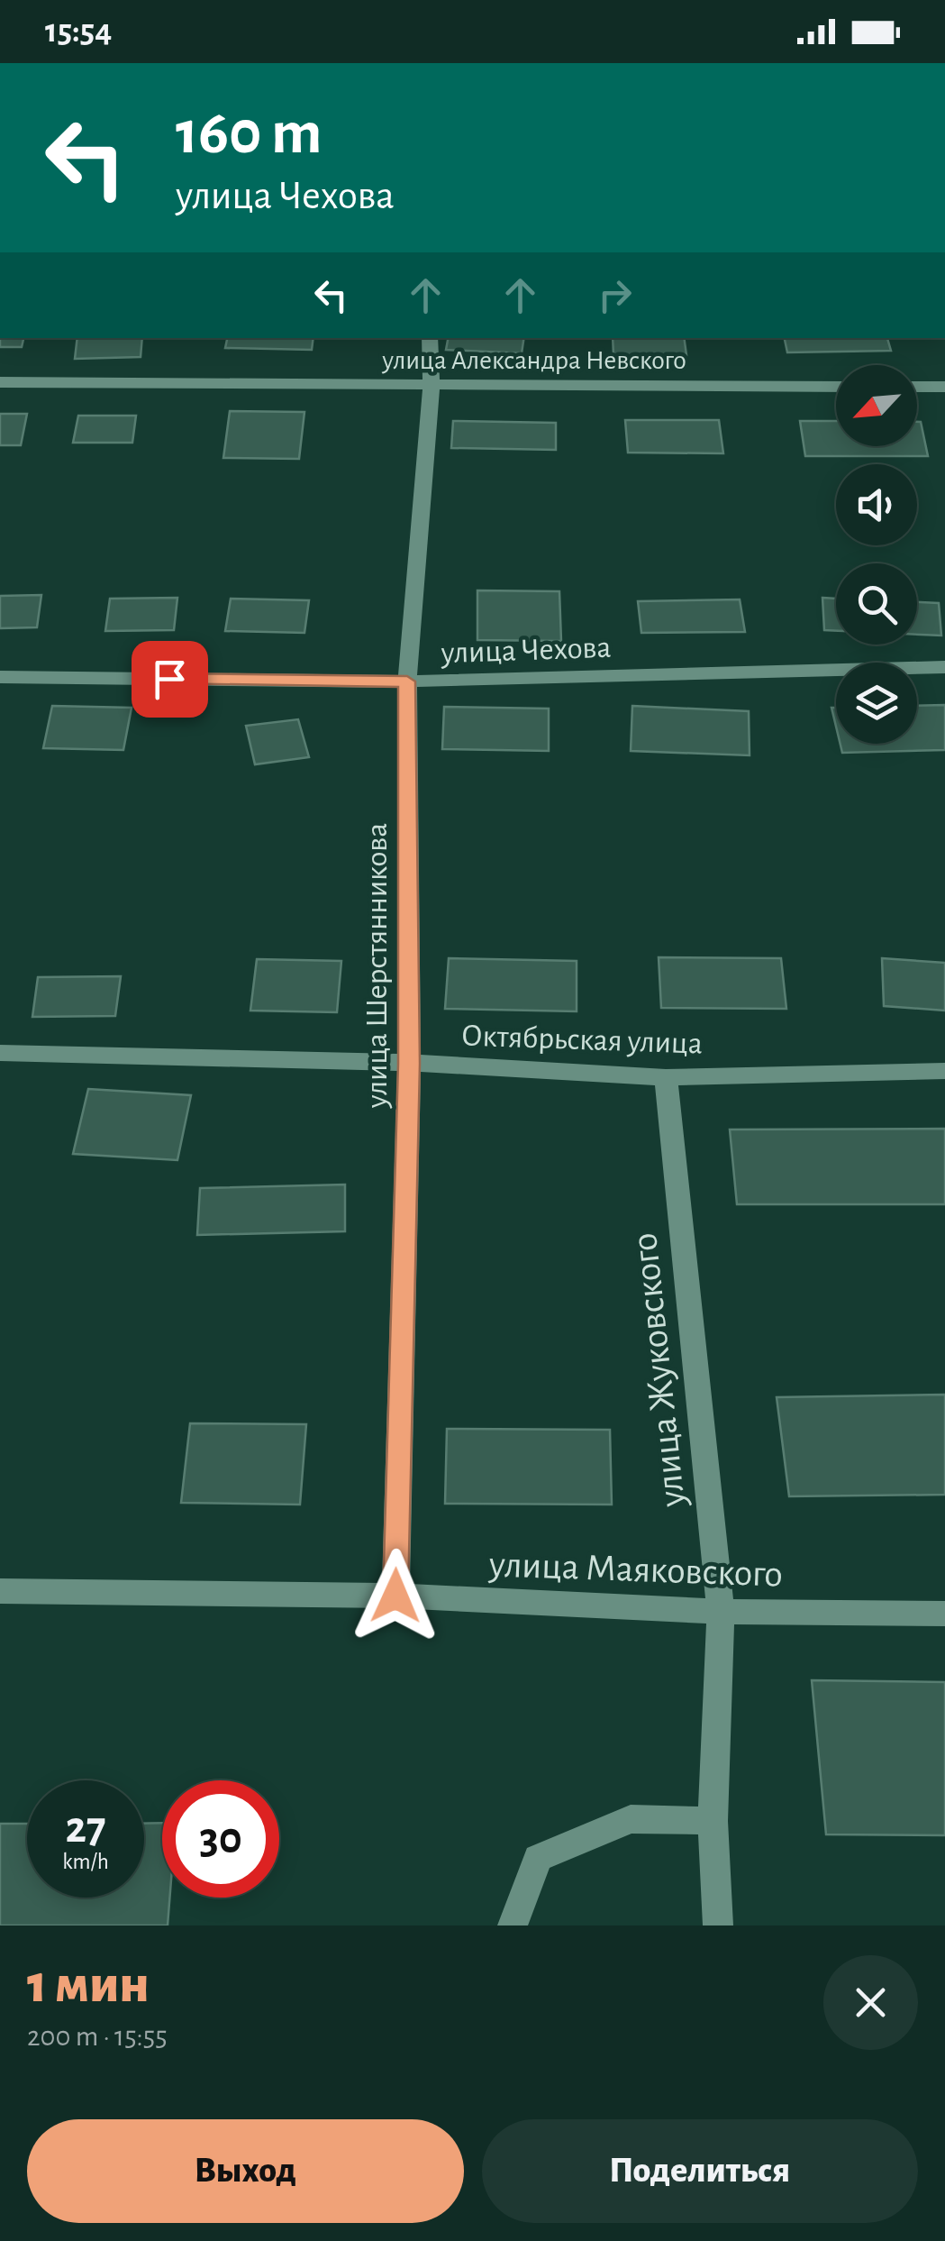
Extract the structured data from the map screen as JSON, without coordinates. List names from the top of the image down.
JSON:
{
  "streets": {
    "street": [
      "улица Александра Невского",
      "улица Чехова",
      "улица Шерстянникова",
      "Октябрьская улица",
      "улица Жуковского",
      "улица Маяковского"
    ]
  },
  "crossings": [
    ["улица Александра Невского", "улица Шерстянникова"],
    ["улица Чехова", "улица Шерстянникова"],
    ["улица Шерстянникова", "Октябрьская улица"],
    ["улица Шерстянникова", "улица Маяковского"],
    ["Октябрьская улица", "улица Жуковского"],
    ["улица Жуковского", "улица Маяковского"]
  ],
  "north": "bottom left",
  "page": {
    "status": "15:54",
    "turn": ["160 m", "улица Чехова"],
    "speed": "27 km/h",
    "limit": "30",
    "heading": ["1 мин", "200 m · 15:55"],
    "buttons": ["Выход", "Поделиться"]
  }
}
